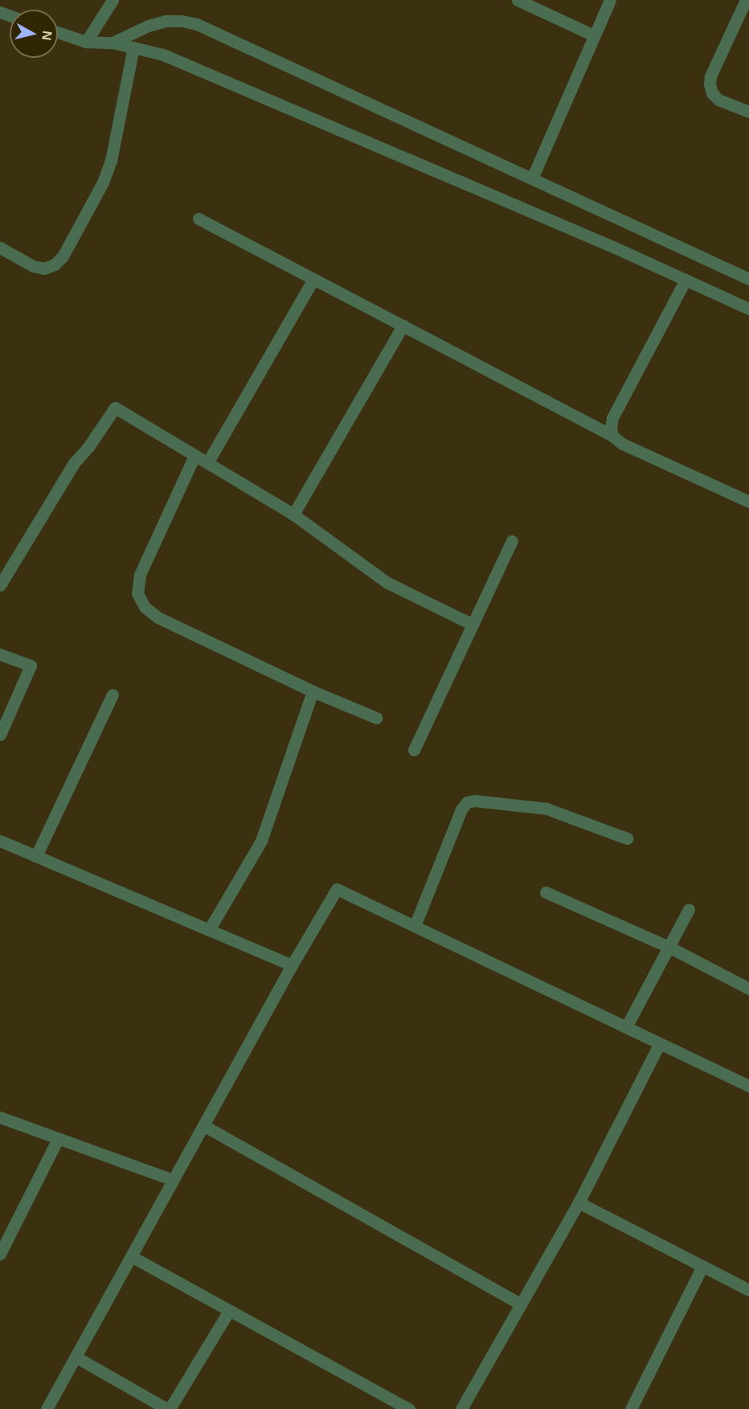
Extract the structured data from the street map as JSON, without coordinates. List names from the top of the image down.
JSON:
{
  "north": "right"
}
